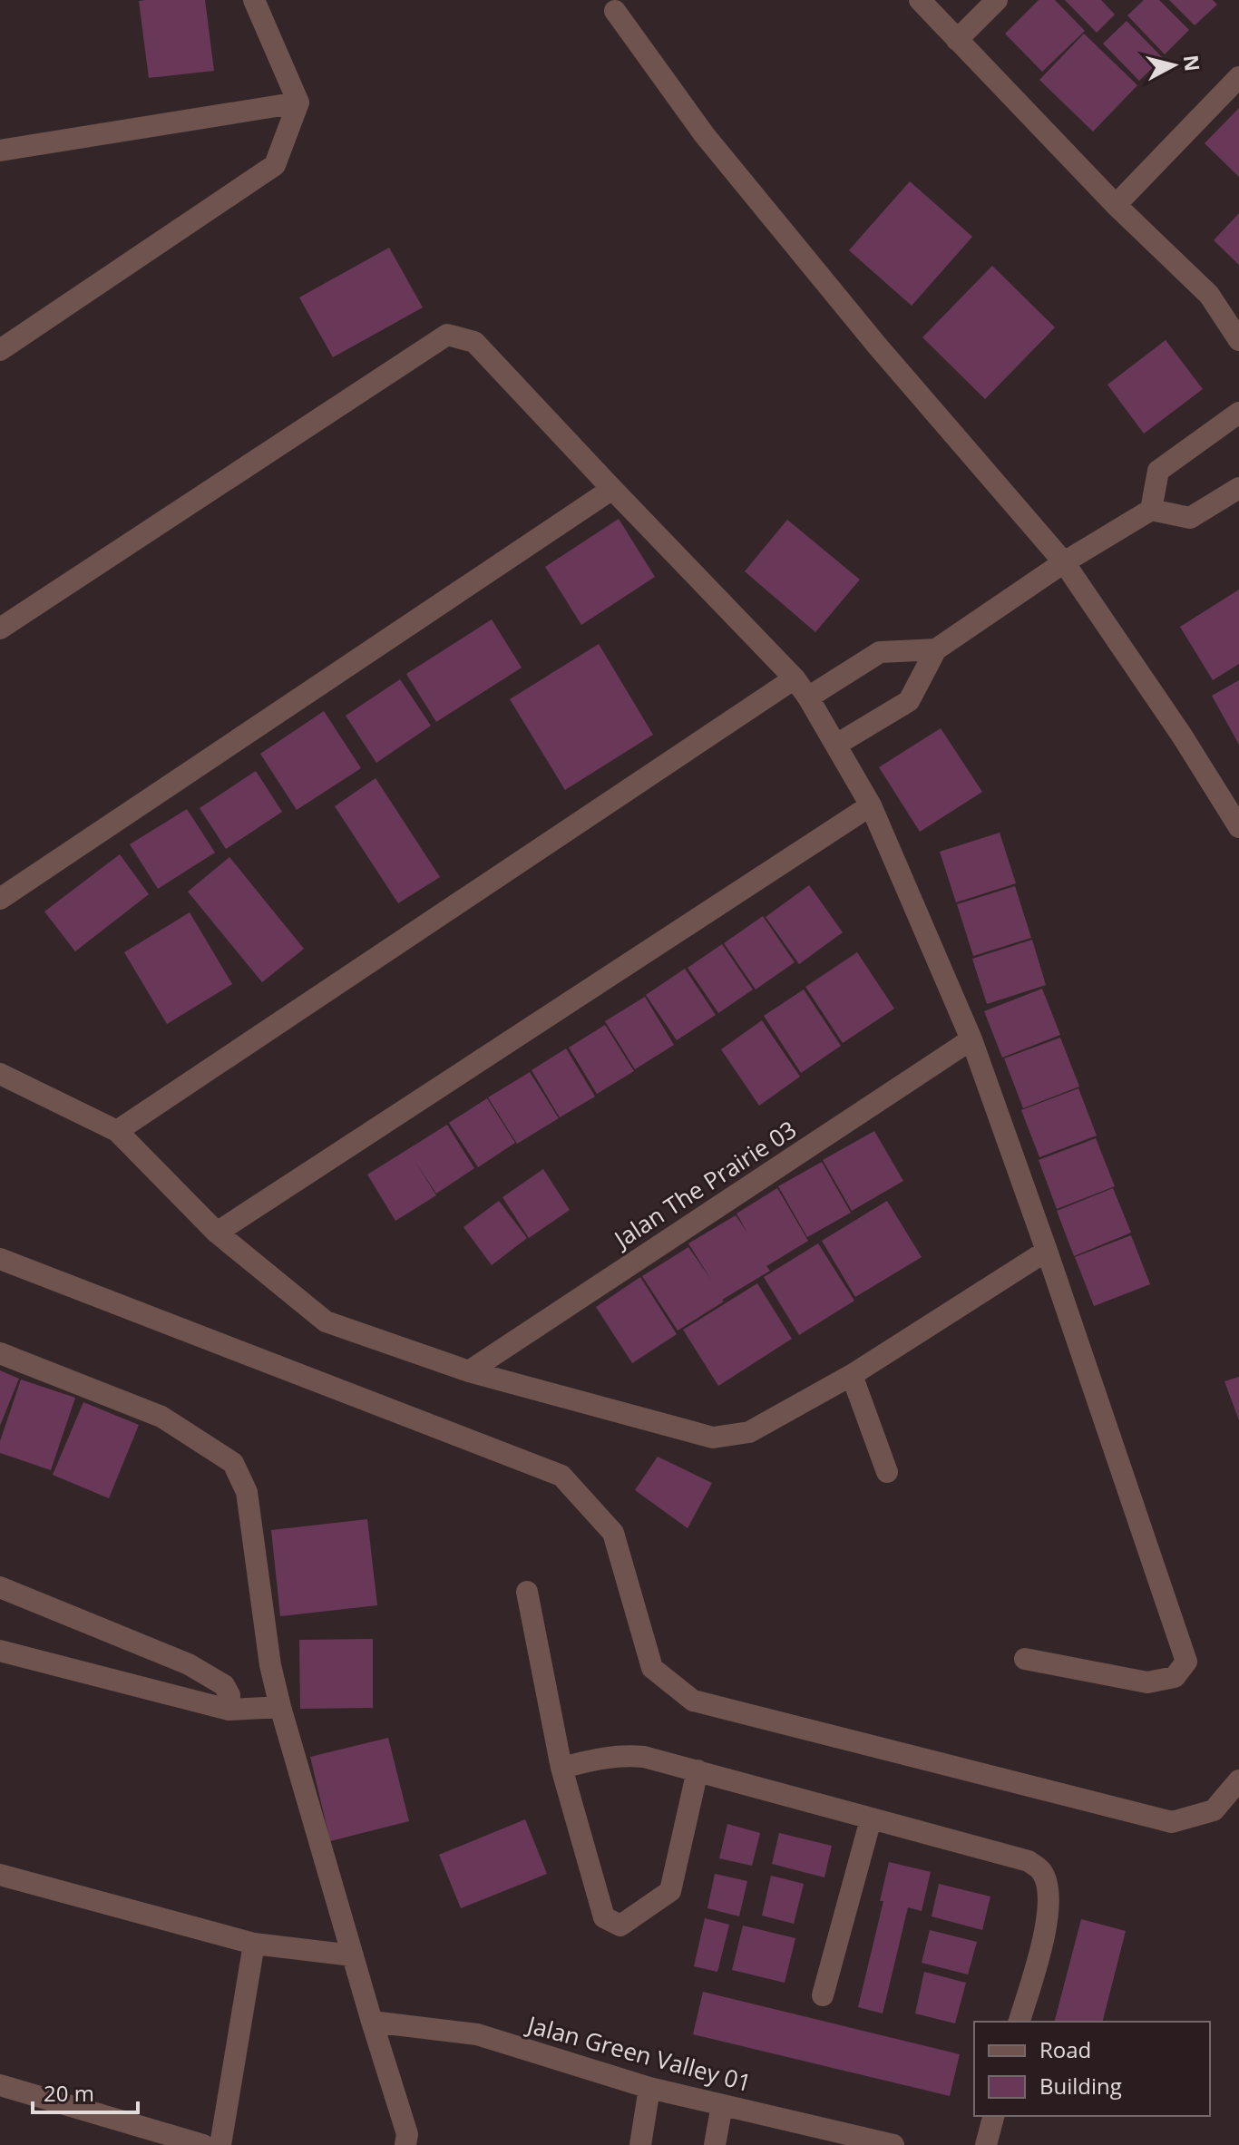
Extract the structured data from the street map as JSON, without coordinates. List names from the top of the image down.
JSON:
{
  "streets": {
    "street": ["Jalan The Prairie 03", "Jalan Green Valley 01"]
  },
  "legend": ["Road", "Building"],
  "scale_bar": "20 m",
  "north": "right"
}
